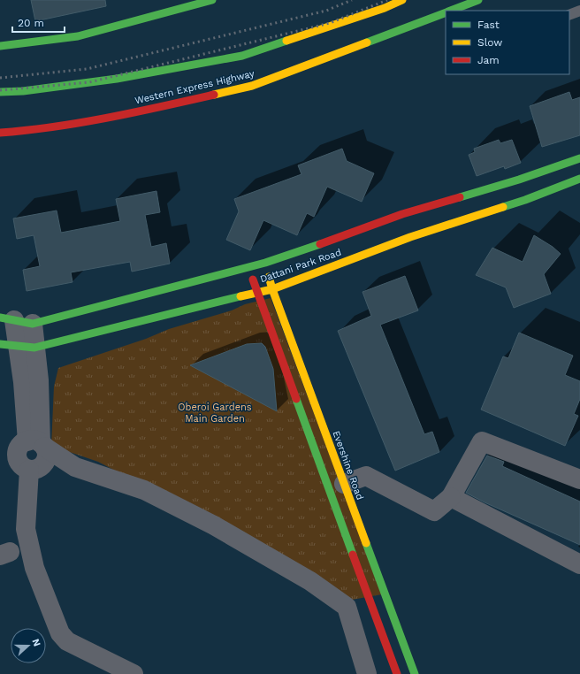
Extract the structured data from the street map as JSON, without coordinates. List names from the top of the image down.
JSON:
{
  "streets": {
    "main road": ["Western Express Highway", "Dattani Park Road", "Evershine Road"]
  },
  "crossings": [
    ["Dattani Park Road", "Evershine Road"]
  ],
  "parks": ["Oberoi Gardens Main Garden"],
  "legend": ["Fast", "Slow", "Jam"],
  "scale_bar": "20 m",
  "north": "right"
}
